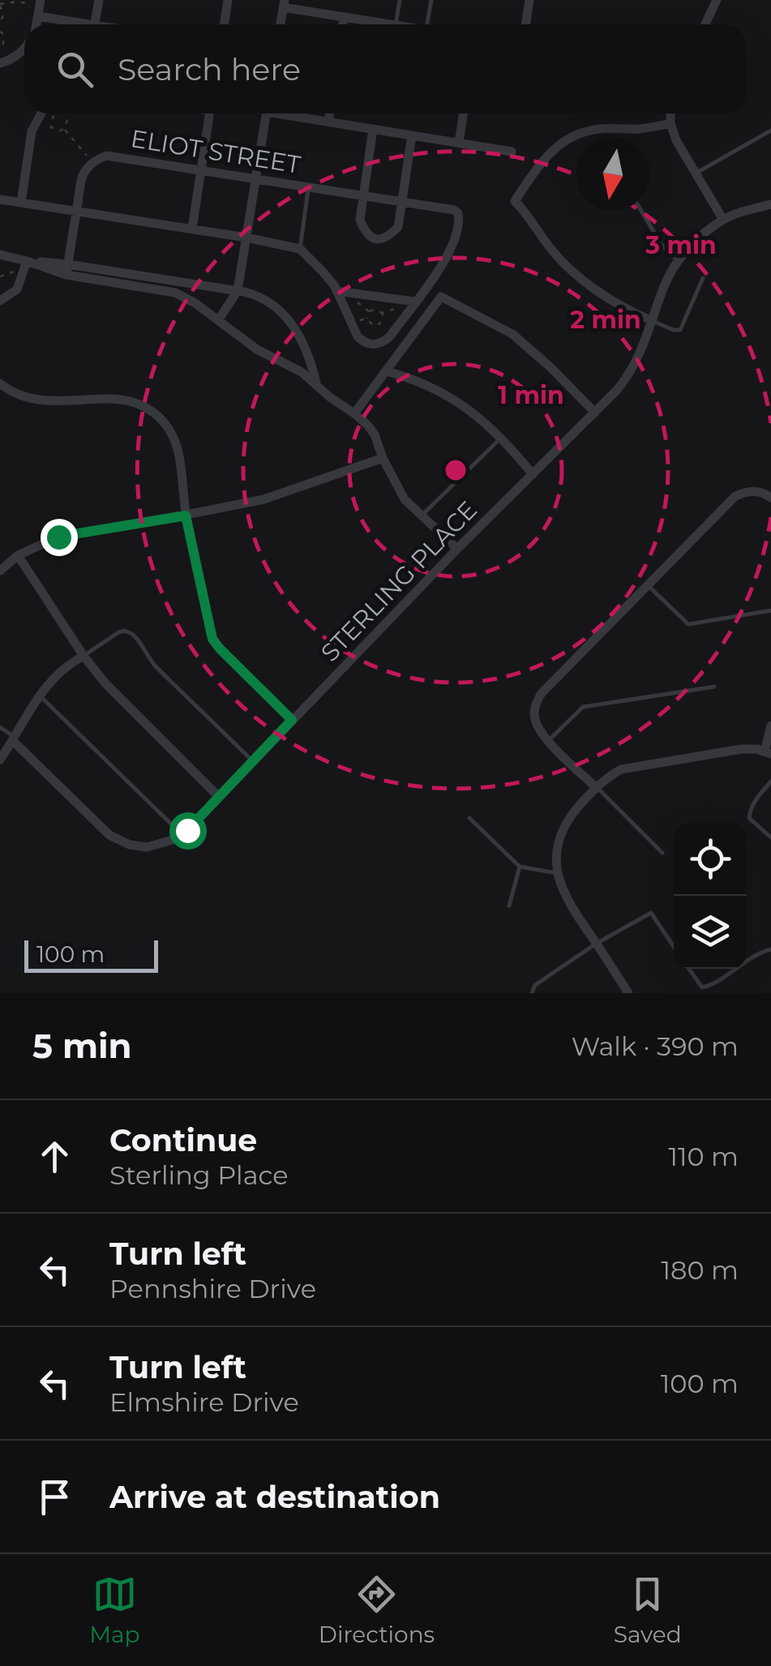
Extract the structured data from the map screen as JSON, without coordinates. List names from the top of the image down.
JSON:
{
  "streets": {
    "street": ["ELIOT STREET", "STERLING PLACE"]
  },
  "scale_bar": "100 m",
  "north": "bottom",
  "page": {
    "search": "Search here",
    "scale": "100 m",
    "heading": ["5 min", "Walk · 390 m"],
    "list": [
      ["Continue", "Sterling Place", "110 m"],
      ["Turn left", "Pennshire Drive", "180 m"],
      ["Turn left", "Elmshire Drive", "100 m"],
      "Arrive at destination"
    ],
    "nav": ["Map", "Directions", "Saved"]
  },
  "rings": ["3 min", "2 min", "1 min"]
}
